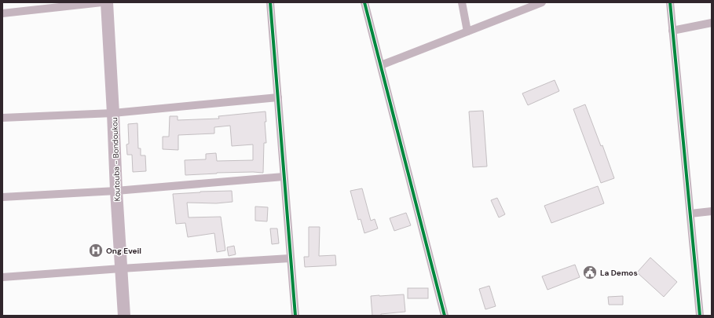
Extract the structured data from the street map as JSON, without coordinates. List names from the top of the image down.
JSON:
{
  "streets": {
    "main road": ["Koutouba - Bondoukou"]
  },
  "places": {
    "hospital": ["Ong Eveil"],
    "public building": ["La Demos"]
  }
}
